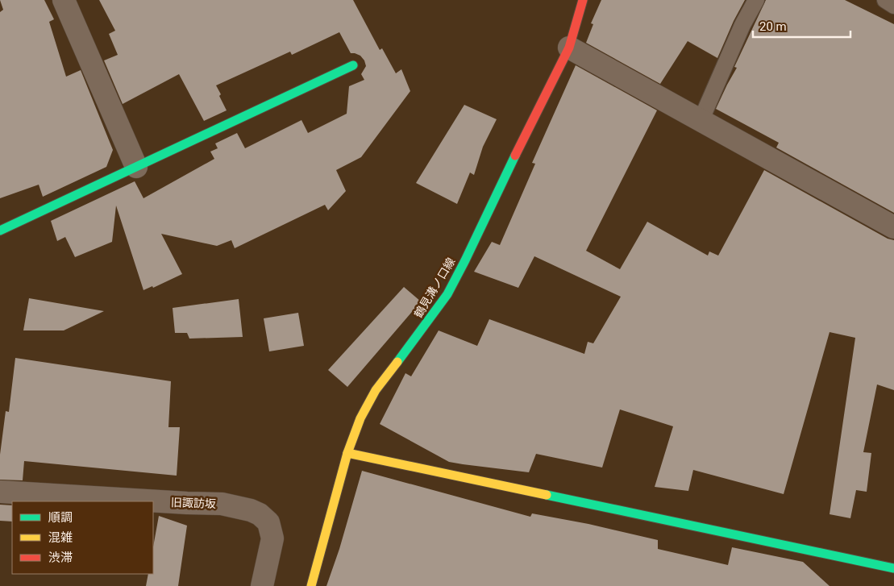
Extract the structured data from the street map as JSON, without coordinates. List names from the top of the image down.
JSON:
{
  "streets": {
    "street": ["鶴見溝ノ口線", "旧諏訪坂"]
  },
  "legend": ["順調", "混雑", "渋滞"],
  "scale_bar": "20 m"
}
